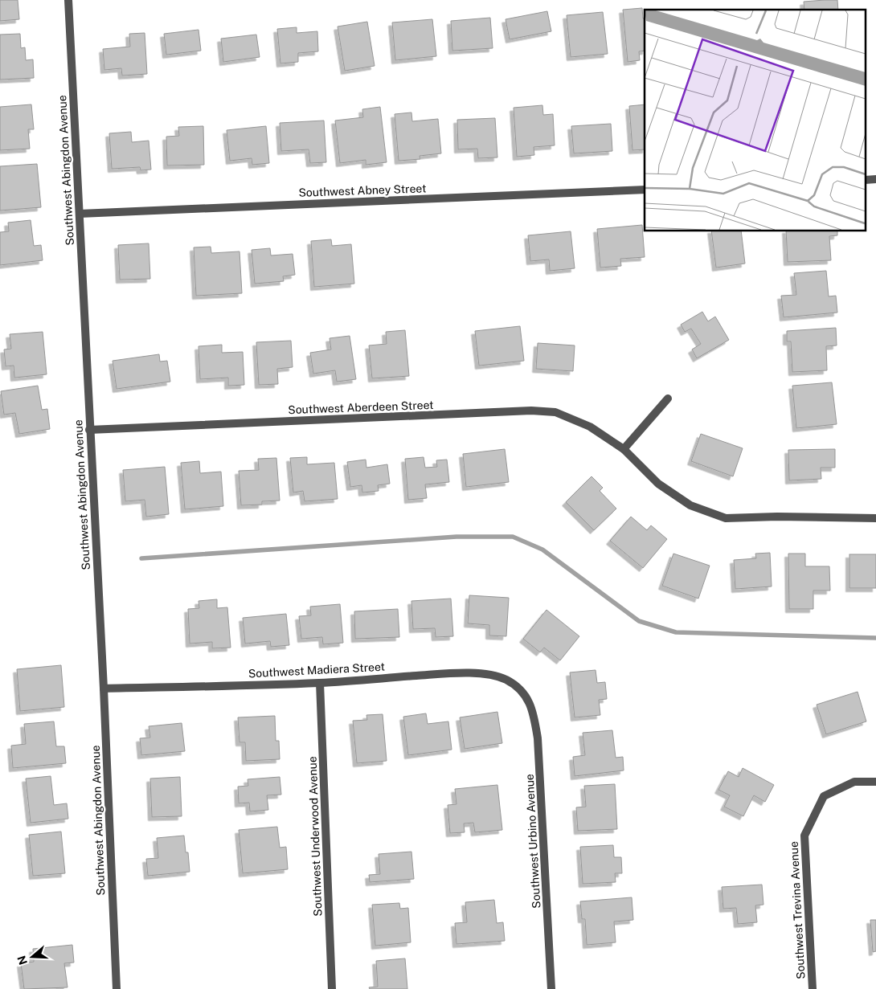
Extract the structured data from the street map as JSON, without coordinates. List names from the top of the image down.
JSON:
{
  "streets": {
    "street": [
      "Southwest Abingdon Avenue",
      "Southwest Abney Street",
      "Southwest Aberdeen Street",
      "Southwest Madiera Street",
      "Southwest Underwood Avenue",
      "Southwest Urbino Avenue",
      "Southwest Trevina Avenue"
    ]
  },
  "crossings": [
    ["Southwest Abingdon Avenue", "Southwest Abney Street"],
    ["Southwest Abingdon Avenue", "Southwest Aberdeen Street"],
    ["Southwest Abingdon Avenue", "Southwest Madiera Street"],
    ["Southwest Madiera Street", "Southwest Underwood Avenue"],
    ["Southwest Madiera Street", "Southwest Urbino Avenue"]
  ],
  "north": "left"
}
